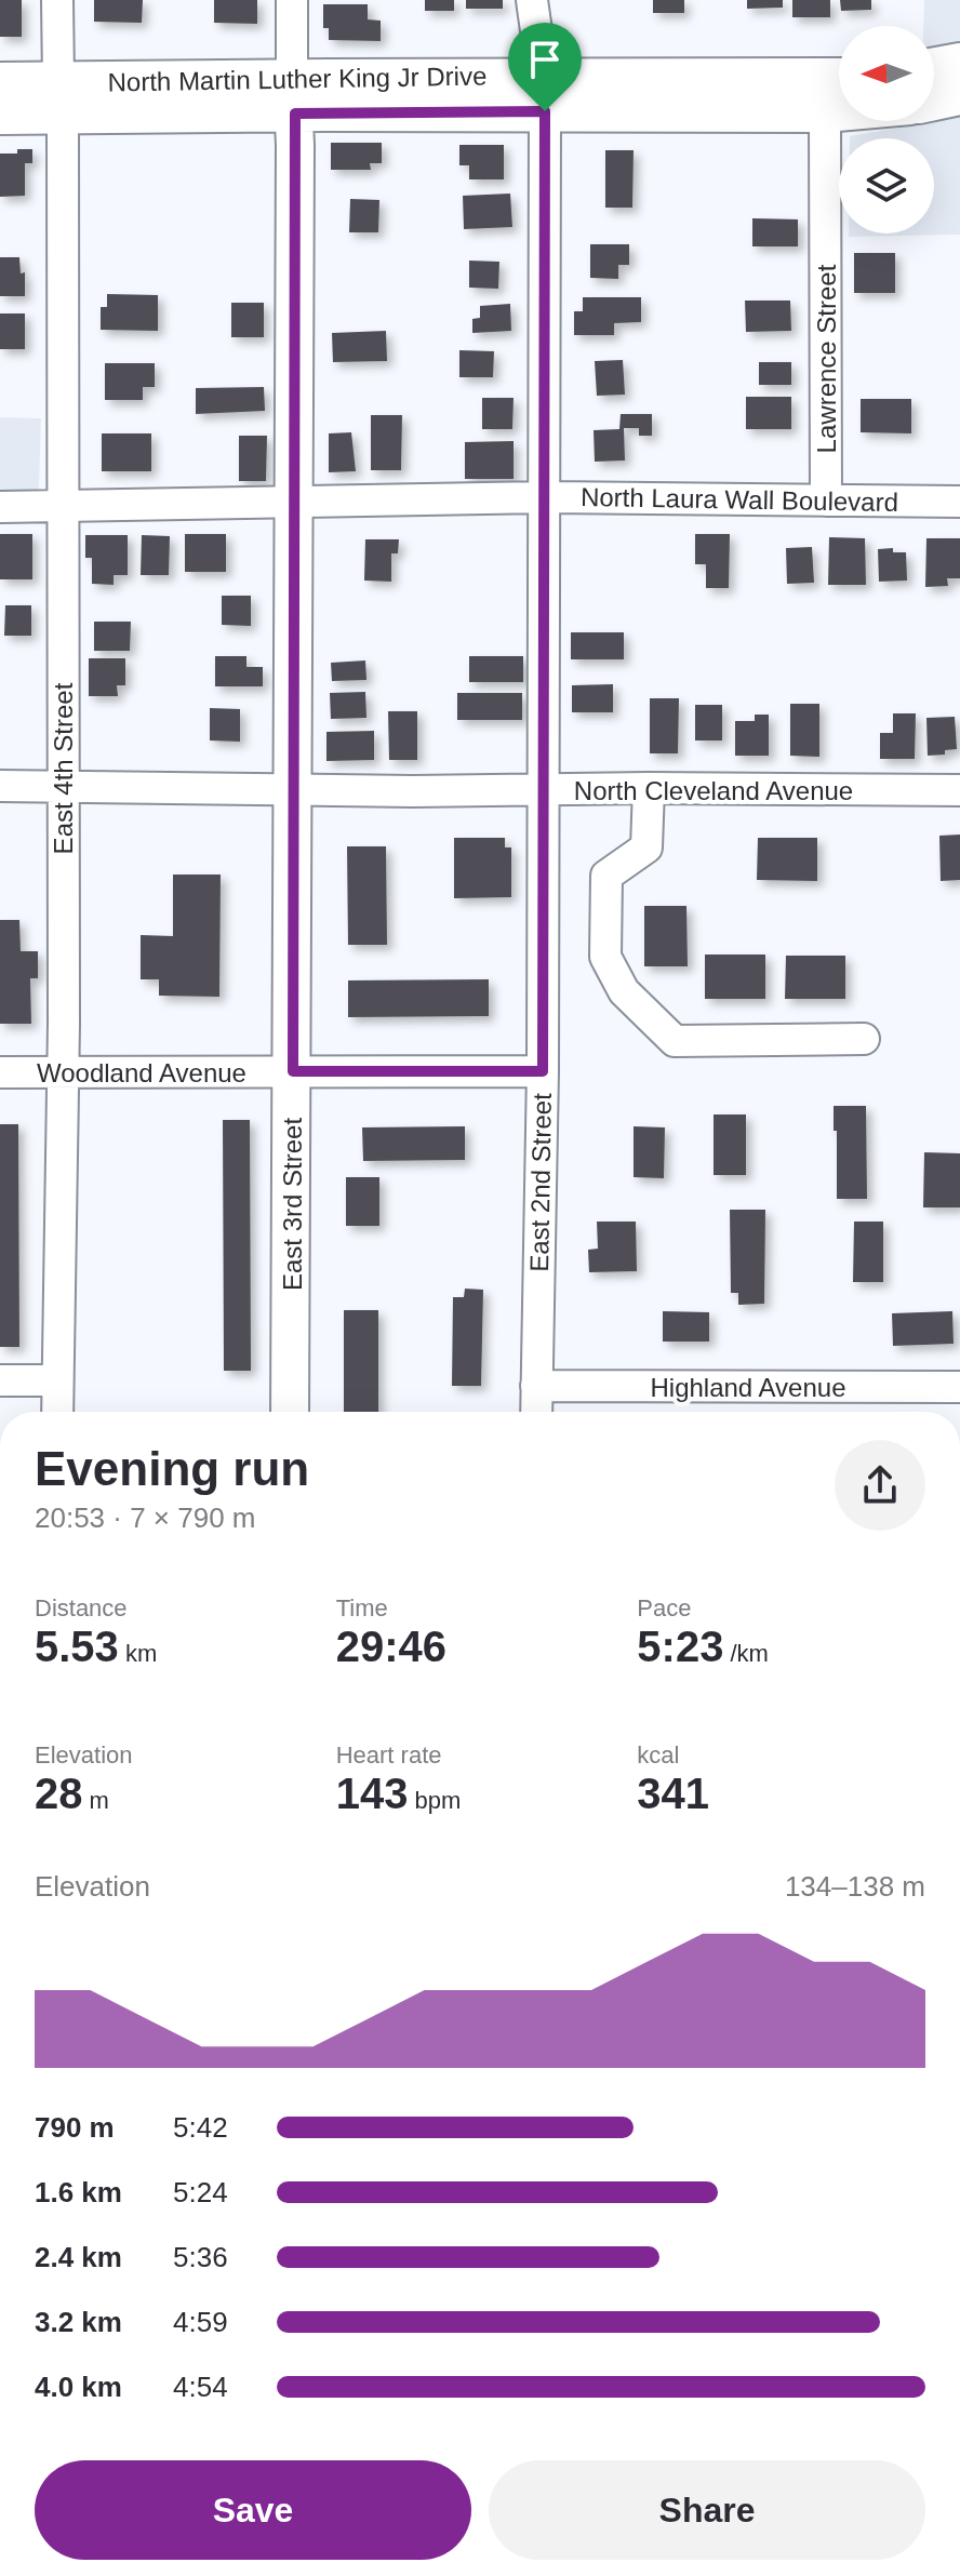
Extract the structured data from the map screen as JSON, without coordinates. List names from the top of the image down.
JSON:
{
  "streets": {
    "main road": ["North Martin Luther King Jr Drive", "East 3rd Street"],
    "street": [
      "Lawrence Street",
      "North Laura Wall Boulevard",
      "East 4th Street",
      "North Cleveland Avenue",
      "Woodland Avenue",
      "East 2nd Street",
      "Highland Avenue"
    ]
  },
  "crossings": [
    ["North Martin Luther King Jr Drive", "Lawrence Street"],
    ["North Martin Luther King Jr Drive", "East 4th Street"],
    ["North Martin Luther King Jr Drive", "East 2nd Street"],
    ["North Martin Luther King Jr Drive", "East 3rd Street"],
    ["Lawrence Street", "North Laura Wall Boulevard"],
    ["North Laura Wall Boulevard", "East 4th Street"],
    ["North Laura Wall Boulevard", "East 2nd Street"],
    ["North Laura Wall Boulevard", "East 3rd Street"],
    ["East 4th Street", "North Cleveland Avenue"],
    ["East 4th Street", "Woodland Avenue"],
    ["North Cleveland Avenue", "East 2nd Street"],
    ["North Cleveland Avenue", "East 3rd Street"],
    ["Woodland Avenue", "East 2nd Street"],
    ["Woodland Avenue", "East 3rd Street"],
    ["East 2nd Street", "Highland Avenue"]
  ],
  "north": "left",
  "page": {
    "heading": ["Evening run", "20:53 · 7 × 790 m"],
    "stats": [
      ["Distance", "5.53 km"],
      ["Time", "29:46"],
      ["Pace", "5:23 /km"],
      ["Elevation", "28 m"],
      ["Heart rate", "143 bpm"],
      ["kcal", "341"]
    ],
    "chart": ["Elevation", "134–138 m"],
    "list": [
      {
        "name": "790 m",
        "note": "5:42"
      },
      {
        "name": "1.6 km",
        "note": "5:24"
      },
      {
        "name": "2.4 km",
        "note": "5:36"
      },
      {
        "name": "3.2 km",
        "note": "4:59"
      },
      {
        "name": "4.0 km",
        "note": "4:54"
      }
    ],
    "buttons": ["Save", "Share"]
  }
}
